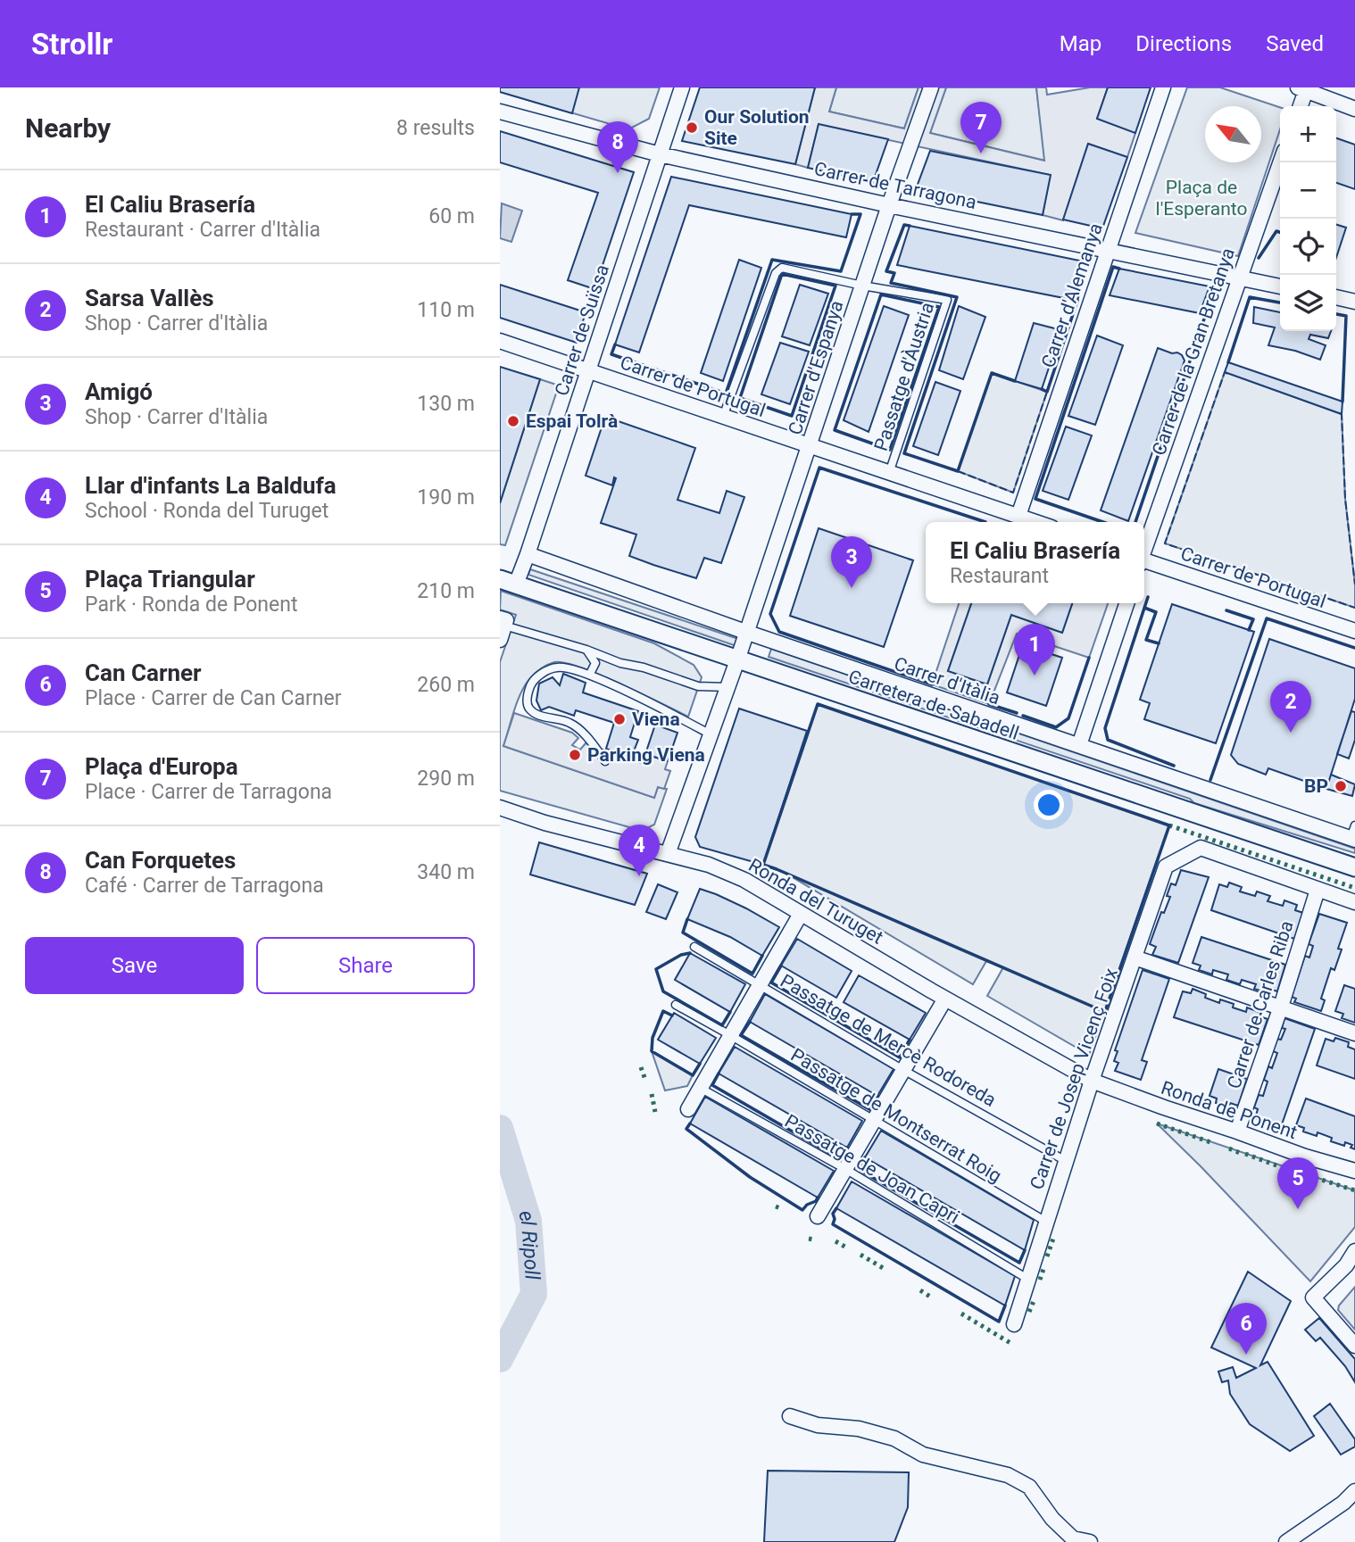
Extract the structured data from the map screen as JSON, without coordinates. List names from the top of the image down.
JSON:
{
  "streets": {
    "street": [
      "Carrer de Tarragona",
      "Carrer d'Alemanya",
      "Carrer de Suïssa",
      "Carrer de la Gran Bretanya",
      "Carrer d'Espanya",
      "Carrer de Portugal",
      "Carrer d'Itàlia",
      "Carretera de Sabadell",
      "Ronda del Turuget",
      "Carrer de Carles Riba",
      "Carrer de Josep Vicenç Foix",
      "Ronda de Ponent"
    ],
    "lane": [
      "Passatge d'Àustria",
      "Passatge de Mercè Rodoreda",
      "Passatge de Montserrat Roig",
      "Passatge de Joan Capri"
    ]
  },
  "crossings": [
    ["Carrer de Tarragona", "Carrer d'Alemanya"],
    ["Carrer de Tarragona", "Carrer de Suïssa"],
    ["Carrer de Tarragona", "Carrer de la Gran Bretanya"],
    ["Carrer de Tarragona", "Carrer d'Espanya"],
    ["Carrer d'Alemanya", "Carrer de Portugal"],
    ["Carrer de Suïssa", "Carrer de Portugal"],
    ["Carrer de Suïssa", "Carrer d'Itàlia"],
    ["Carrer de Suïssa", "Carretera de Sabadell"],
    ["Carrer d'Espanya", "Passatge d'Àustria"],
    ["Carrer d'Espanya", "Carrer de Portugal"],
    ["Carrer d'Espanya", "Carrer d'Itàlia"],
    ["Carrer d'Espanya", "Carretera de Sabadell"],
    ["Carrer d'Espanya", "Ronda del Turuget"],
    ["Passatge d'Àustria", "Carrer de Portugal"],
    ["Ronda del Turuget", "Carrer de Josep Vicenç Foix"],
    ["Ronda del Turuget", "Ronda de Ponent"],
    ["Carrer de Carles Riba", "Carrer de Josep Vicenç Foix"],
    ["Carrer de Carles Riba", "Ronda de Ponent"],
    ["Passatge de Mercè Rodoreda", "Carrer de Josep Vicenç Foix"],
    ["Carrer de Josep Vicenç Foix", "Ronda de Ponent"],
    ["Carrer de Josep Vicenç Foix", "Passatge de Montserrat Roig"],
    ["Carrer de Josep Vicenç Foix", "Passatge de Joan Capri"]
  ],
  "water": ["el Ripoll"],
  "parks": ["Plaça de l'Esperanto"],
  "places": [
    "Our Solution Site",
    "Espai Tolrà",
    "Viena",
    "Parking Viena",
    "BP"
  ],
  "north": "top left",
  "page": {
    "header": "Strollr",
    "nav": ["Map", "Directions", "Saved"],
    "heading": ["Nearby", "8 results"],
    "pins": [
      "7",
      "8",
      "3",
      "1",
      "2",
      "4",
      "5",
      "6"
    ],
    "map_buttons": ["+", "−"],
    "list": [
      {
        "mark": "1",
        "name": "El Caliu Brasería",
        "note": "Restaurant · Carrer d'Itàlia",
        "value": "60 m"
      },
      {
        "mark": "2",
        "name": "Sarsa Vallès",
        "note": "Shop · Carrer d'Itàlia",
        "value": "110 m"
      },
      {
        "mark": "3",
        "name": "Amigó",
        "note": "Shop · Carrer d'Itàlia",
        "value": "130 m"
      },
      {
        "mark": "4",
        "name": "Llar d'infants La Baldufa",
        "note": "School · Ronda del Turuget",
        "value": "190 m"
      },
      {
        "mark": "5",
        "name": "Plaça Triangular",
        "note": "Park · Ronda de Ponent",
        "value": "210 m"
      },
      {
        "mark": "6",
        "name": "Can Carner",
        "note": "Place · Carrer de Can Carner",
        "value": "260 m"
      },
      {
        "mark": "7",
        "name": "Plaça d'Europa",
        "note": "Place · Carrer de Tarragona",
        "value": "290 m"
      },
      {
        "mark": "8",
        "name": "Can Forquetes",
        "note": "Café · Carrer de Tarragona",
        "value": "340 m"
      }
    ],
    "popup": ["El Caliu Brasería", "Restaurant"],
    "buttons": ["Save", "Share"]
  }
}
